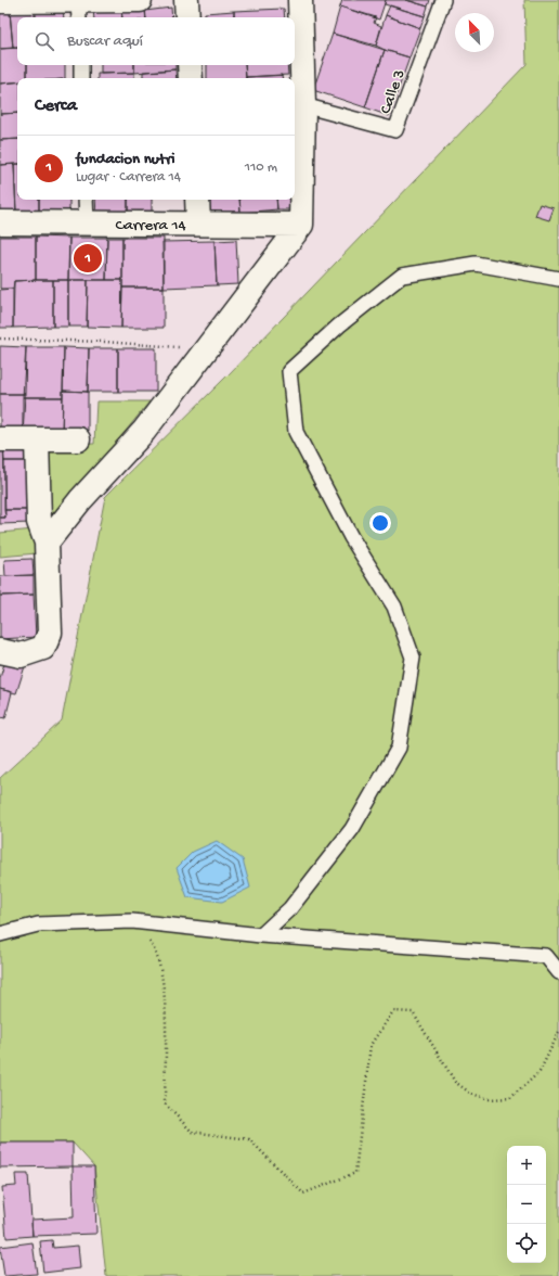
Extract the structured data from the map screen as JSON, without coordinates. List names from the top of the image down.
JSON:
{
  "streets": {
    "street": ["Carrera 14"],
    "lane": ["Calle 3"]
  },
  "north": "top left",
  "page": {
    "search": "Buscar aquí",
    "heading": "Cerca",
    "list": [
      {
        "mark": "1",
        "name": "fundacion nutri",
        "note": "Lugar · Carrera 14",
        "value": "110 m"
      }
    ],
    "pins": "1",
    "map_buttons": ["+", "−"]
  }
}
